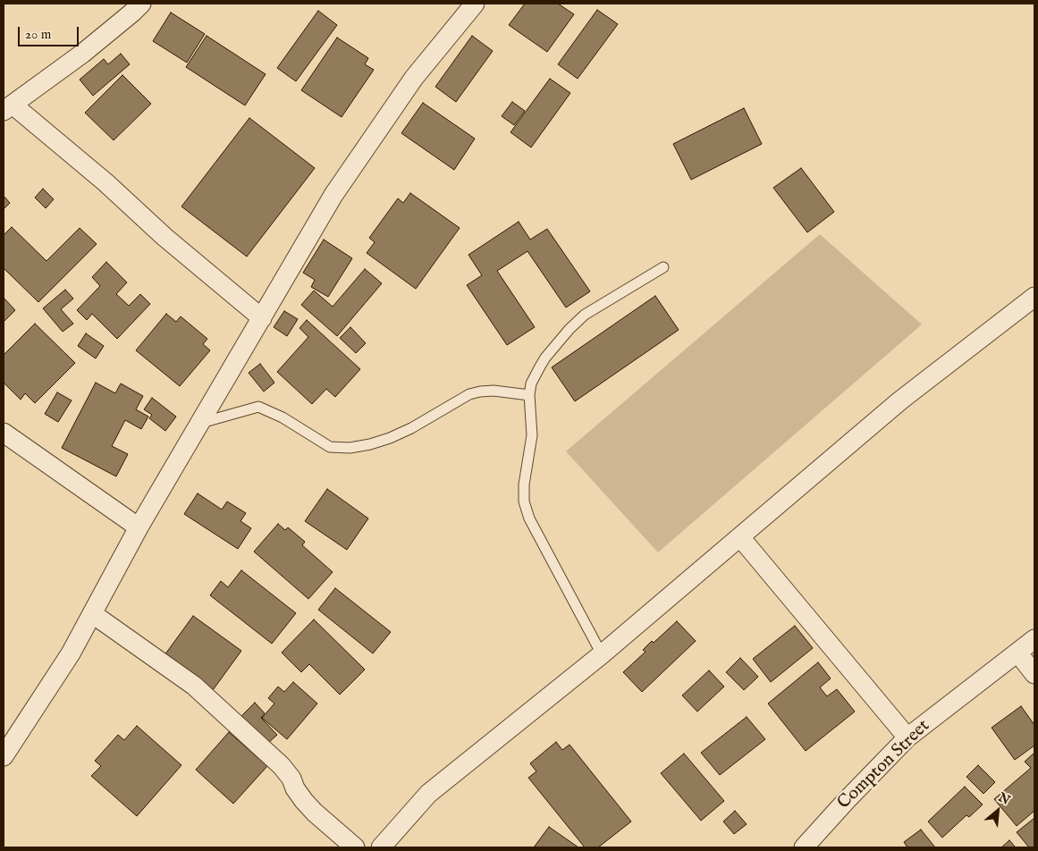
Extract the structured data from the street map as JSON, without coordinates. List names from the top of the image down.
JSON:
{
  "streets": {
    "street": ["Compton Street"]
  },
  "scale_bar": "20 m",
  "north": "top right"
}
